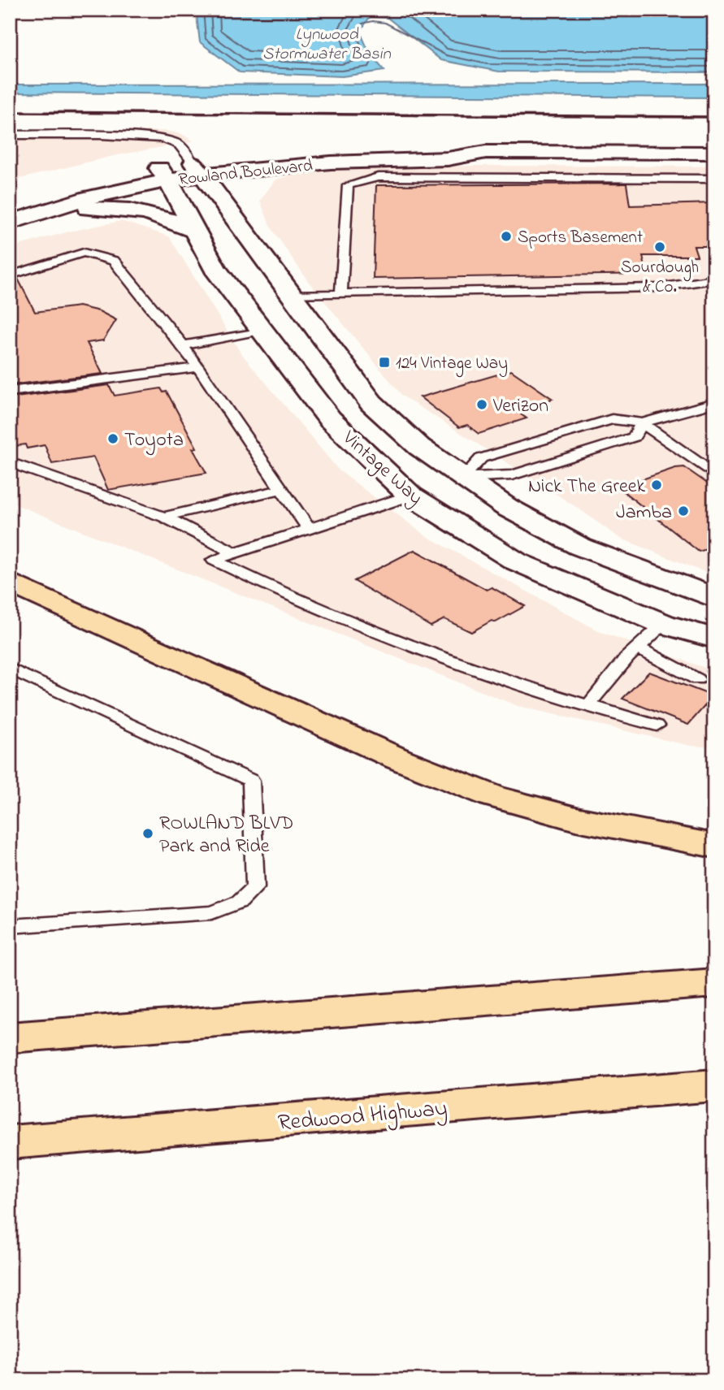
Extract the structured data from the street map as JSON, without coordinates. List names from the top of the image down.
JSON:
{
  "streets": {
    "highway": ["Redwood Highway"],
    "street": ["Rowland Boulevard", "Vintage Way"]
  },
  "crossings": [
    ["Rowland Boulevard", "Vintage Way"]
  ],
  "water": ["Lynwood Stormwater Basin"],
  "places": {
    "other": [
      "Sports Basement",
      "Sourdough & Co.",
      "Verizon",
      "Toyota",
      "Nick The Greek",
      "Jamba",
      "ROWLAND BLVD Park and Ride"
    ],
    "transit": ["124 Vintage Way"]
  }
}
